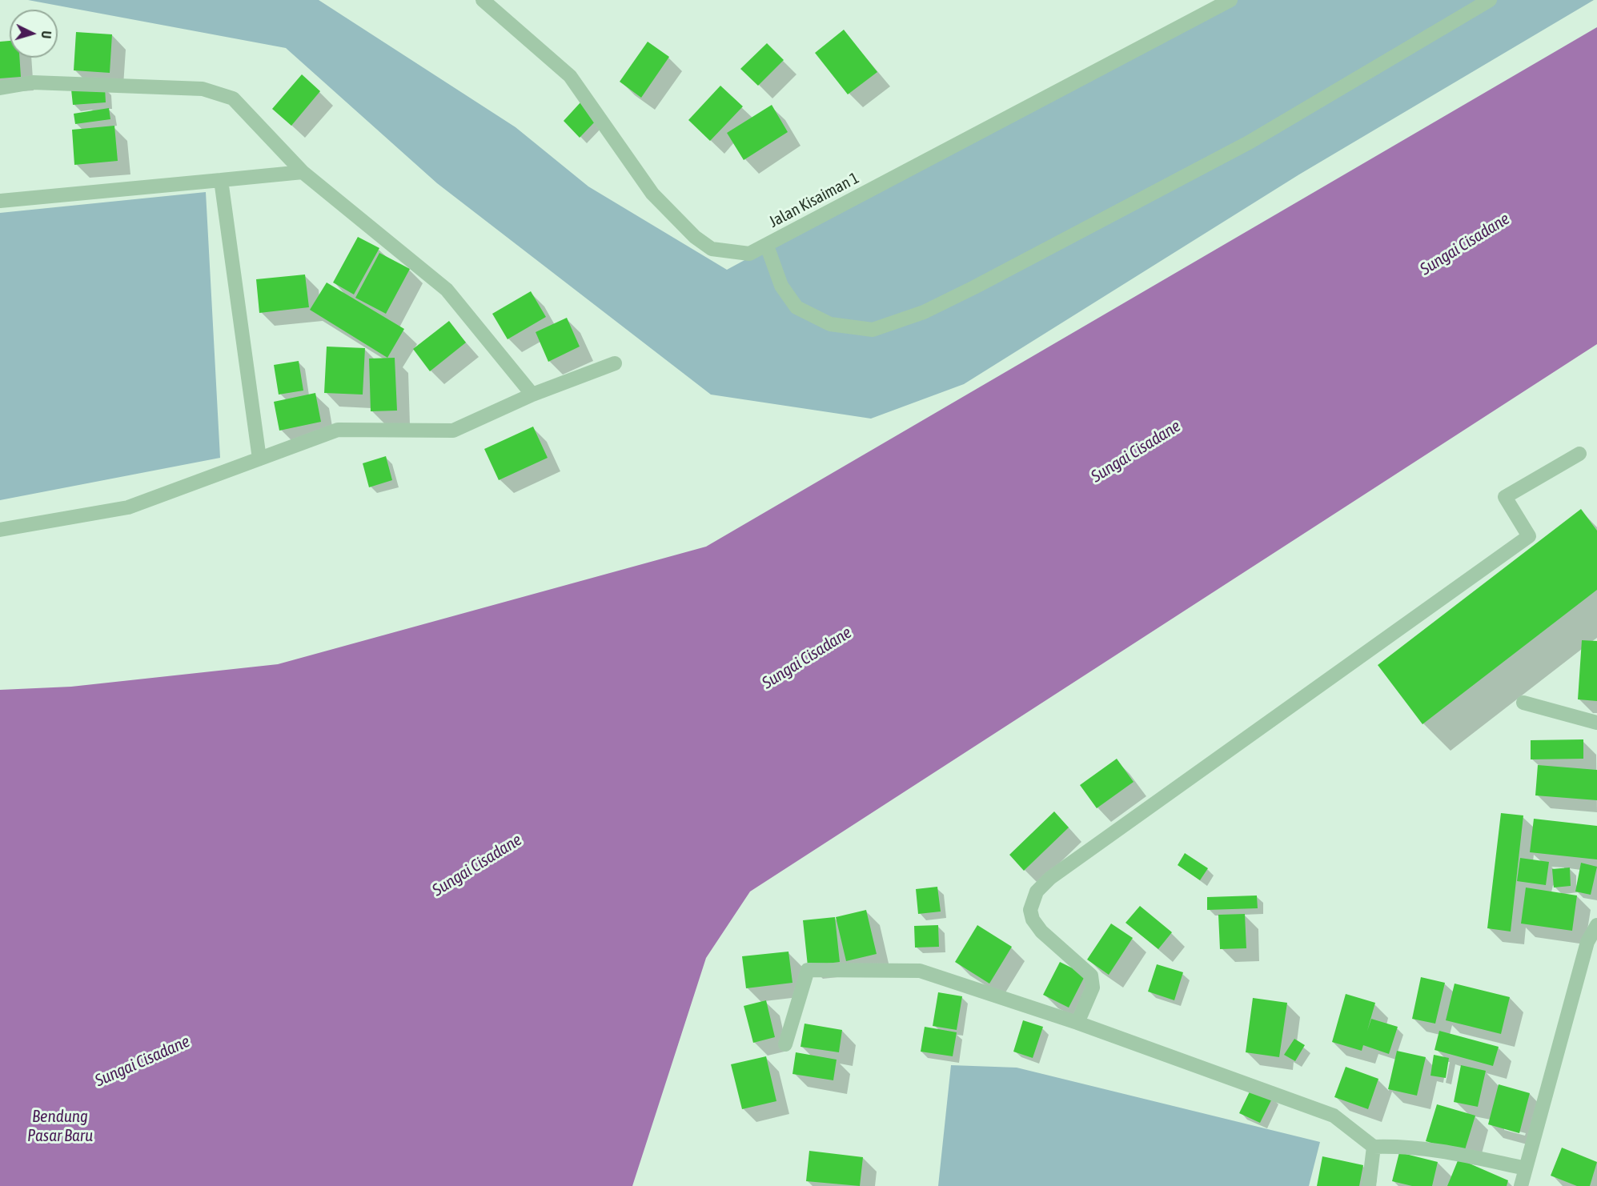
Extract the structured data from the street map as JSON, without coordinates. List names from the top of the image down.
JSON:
{
  "streets": {
    "street": ["Jalan Kisaiman 1"]
  },
  "water": ["Sungai Cisadane", "Bendung Pasar Baru"],
  "north": "right"
}
